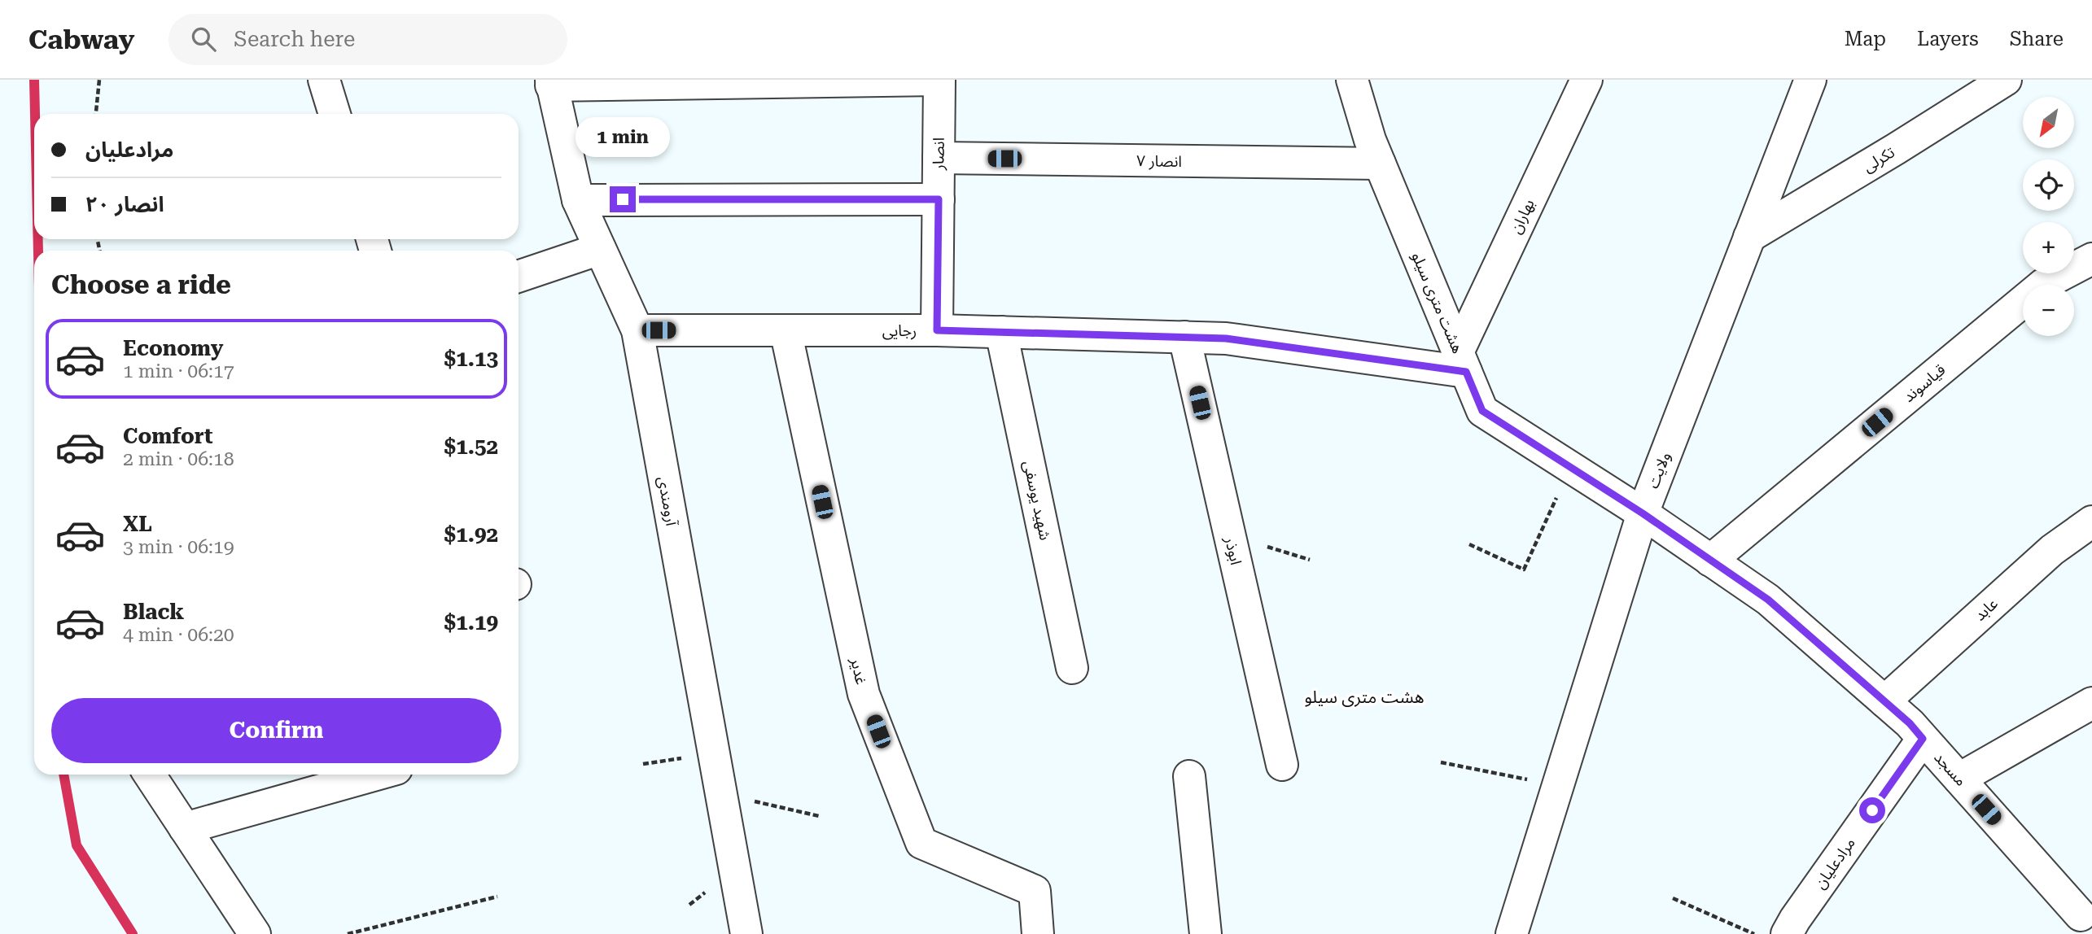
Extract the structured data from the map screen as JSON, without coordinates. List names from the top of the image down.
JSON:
{
  "streets": {
    "street": [
      "انصار",
      "تکرلی",
      "انصار ۷",
      "بهاران",
      "هشت متری سیلو",
      "رجایی",
      "قیاسوند",
      "ولایت",
      "شهید یوسفی",
      "آرومندی",
      "ابوذر",
      "عابد",
      "غدیر",
      "مسجد",
      "مرادعلیان"
    ]
  },
  "crossings": [
    ["انصار", "انصار ۷"],
    ["انصار", "رجایی"],
    ["تکرلی", "ولایت"],
    ["انصار ۷", "هشت متری سیلو"],
    ["بهاران", "هشت متری سیلو"],
    ["بهاران", "رجایی"],
    ["هشت متری سیلو", "رجایی"],
    ["هشت متری سیلو", "ولایت"],
    ["هشت متری سیلو", "مسجد"],
    ["رجایی", "شهید یوسفی"],
    ["رجایی", "آرومندی"],
    ["رجایی", "ابوذر"],
    ["رجایی", "غدیر"],
    ["قیاسوند", "مسجد"],
    ["ولایت", "مسجد"],
    ["عابد", "مسجد"],
    ["مسجد", "مرادعلیان"]
  ],
  "districts": ["هشت متری سیلو"],
  "north": "bottom left",
  "page": {
    "header": "Cabway",
    "search": "Search here",
    "nav": ["Map", "Layers", "Share"],
    "map_buttons": ["+", "−"],
    "banner": ["مرادعلیان", "انصار ۲۰"],
    "bubble": "1 min",
    "heading": "Choose a ride",
    "list": [
      {
        "name": "Economy",
        "note": "1 min · 06:17",
        "value": "$1.13"
      },
      {
        "name": "Comfort",
        "note": "2 min · 06:18",
        "value": "$1.52"
      },
      {
        "name": "XL",
        "note": "3 min · 06:19",
        "value": "$1.92"
      },
      {
        "name": "Black",
        "note": "4 min · 06:20",
        "value": "$1.19"
      }
    ],
    "buttons": "Confirm"
  }
}
